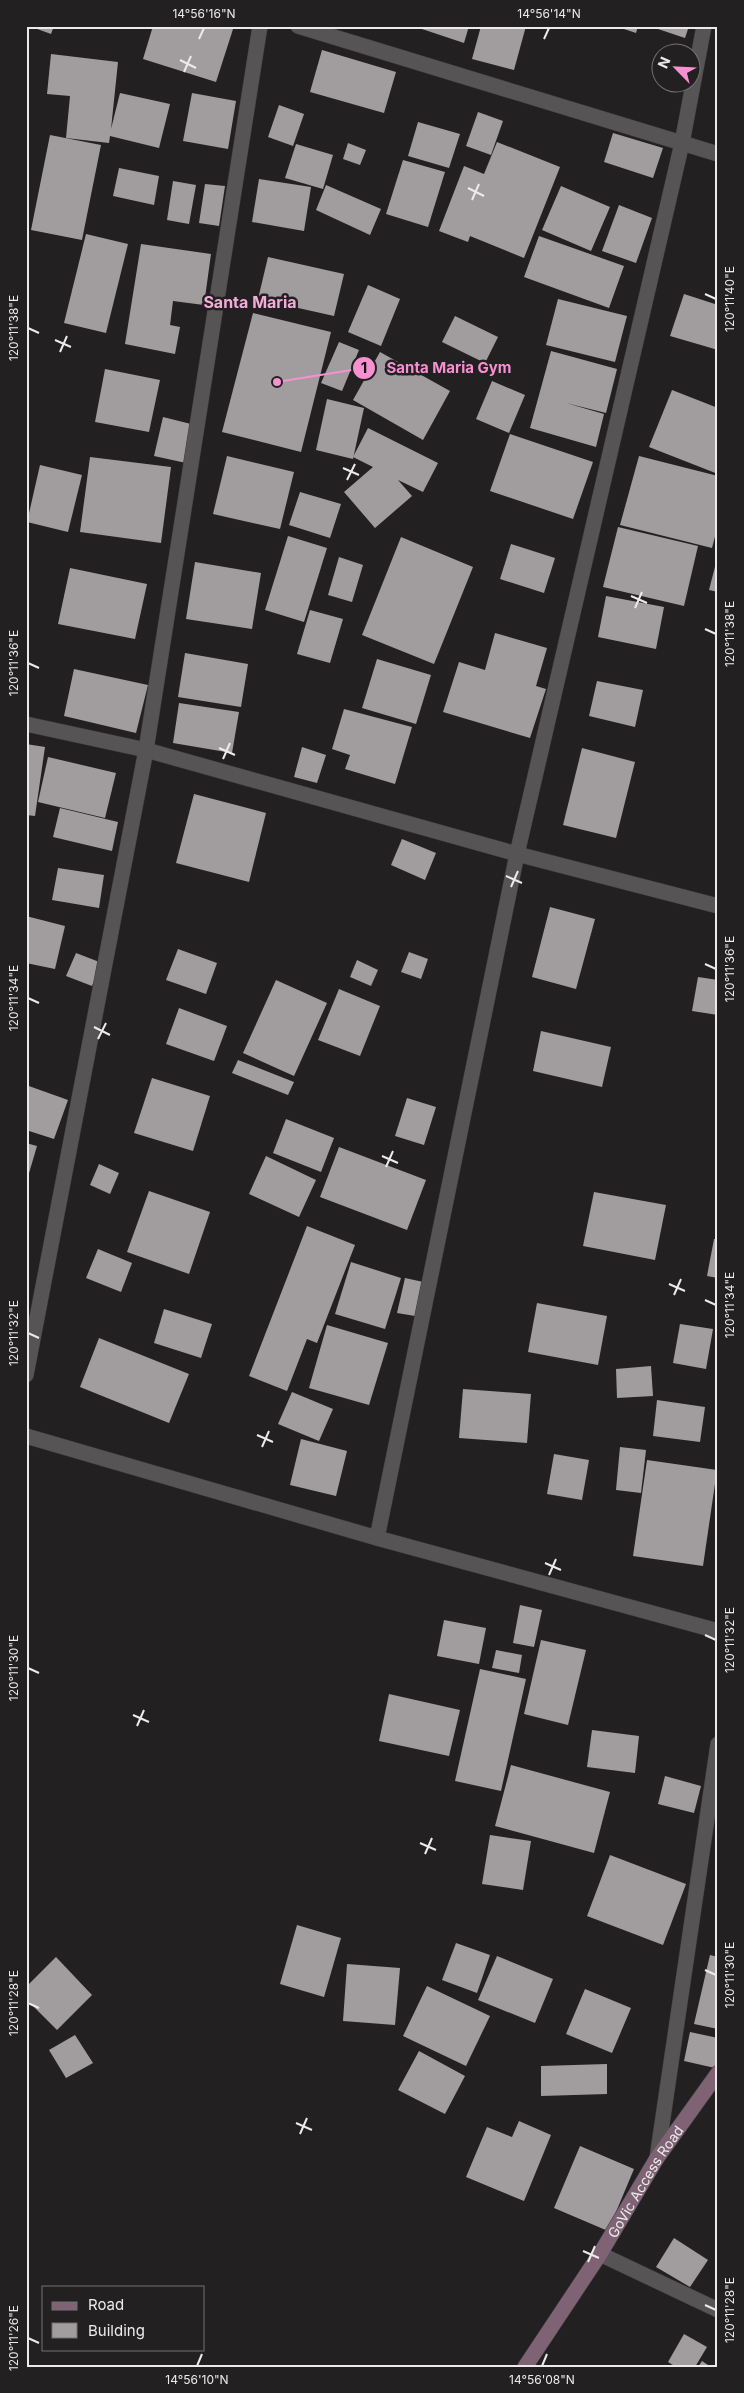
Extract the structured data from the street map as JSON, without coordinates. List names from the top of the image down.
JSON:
{
  "streets": {
    "main road": ["GoVic Access Road"]
  },
  "districts": ["Santa Maria"],
  "places": ["Santa Maria Gym"],
  "legend": ["Road", "Building"],
  "north": "top left",
  "coordinates": [
    "14°56'16\"N",
    "14°56'14\"N",
    "120°11'40\"E",
    "120°11'38\"E",
    "120°11'36\"E",
    "120°11'34\"E",
    "120°11'32\"E",
    "120°11'30\"E",
    "120°11'28\"E",
    "120°11'26\"E",
    "14°56'10\"N",
    "14°56'08\"N"
  ]
}
